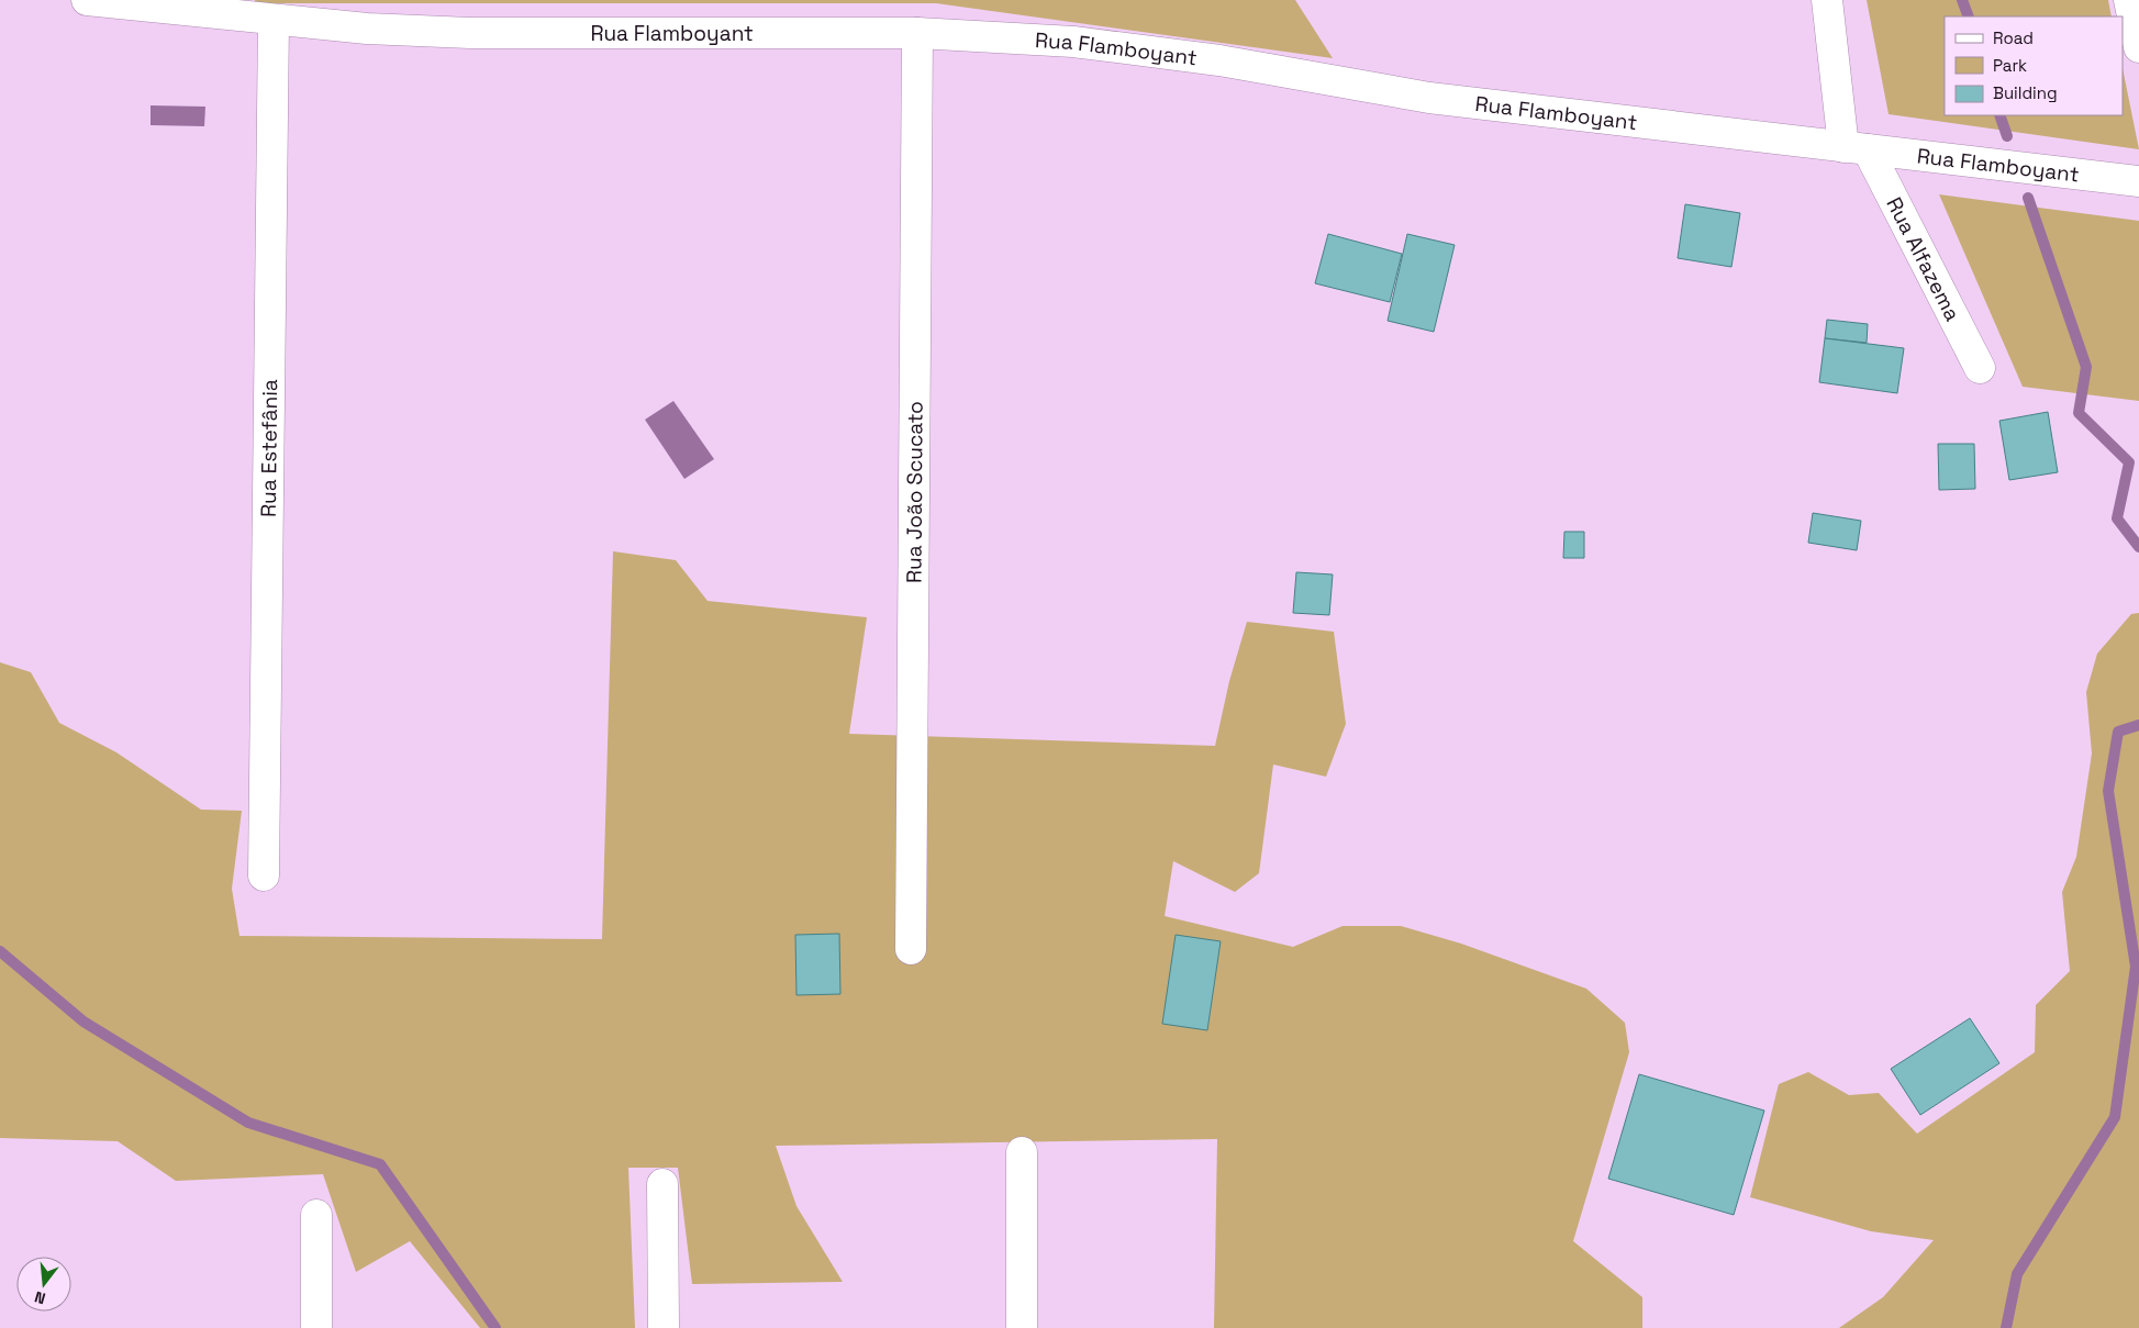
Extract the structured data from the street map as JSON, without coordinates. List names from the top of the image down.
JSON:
{
  "streets": {
    "street": [
      "Rua Flamboyant",
      "Rua Alfazema",
      "Rua Estefânia",
      "Rua João Scucato"
    ]
  },
  "crossings": [
    ["Rua Flamboyant", "Rua Alfazema"],
    ["Rua Flamboyant", "Rua Estefânia"],
    ["Rua Flamboyant", "Rua João Scucato"]
  ],
  "legend": ["Road", "Park", "Building"],
  "north": "bottom"
}
